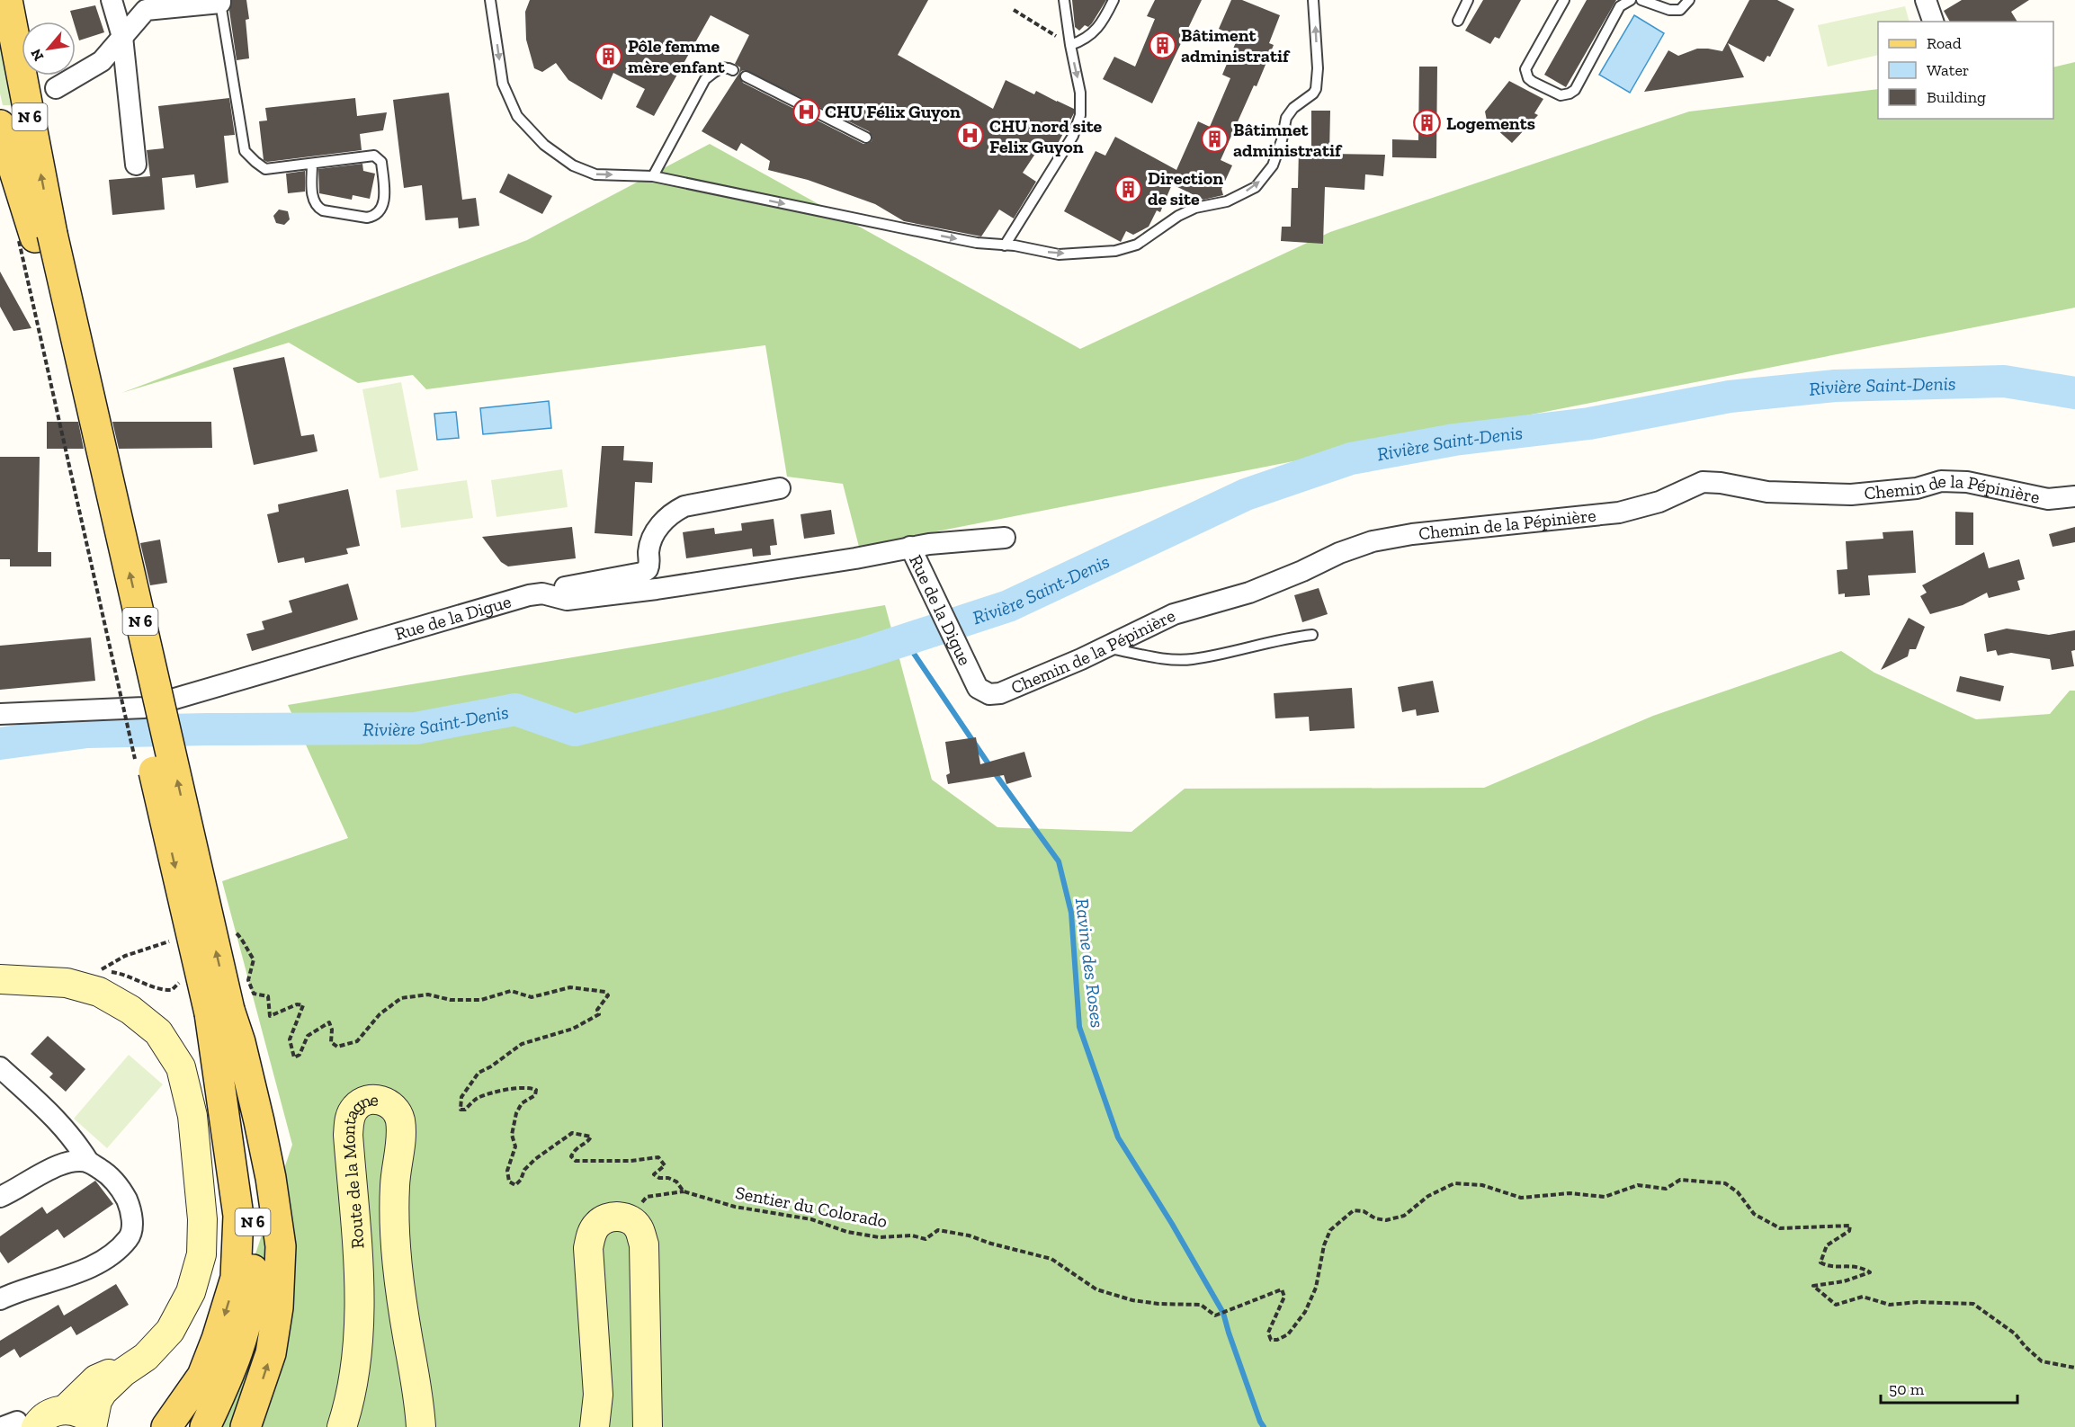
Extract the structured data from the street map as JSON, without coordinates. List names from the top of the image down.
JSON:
{
  "streets": {
    "main road": ["N 6", "Route de la Montagne"],
    "street": ["Chemin de la Pépinière", "Rue de la Digue"],
    "path": ["Sentier du Colorado"]
  },
  "crossings": [
    ["Chemin de la Pépinière", "Rue de la Digue"]
  ],
  "water": ["Rivière Saint-Denis", "Ravine des Roses"],
  "places": {
    "building": [
      "Bâtiment administratif",
      "Pôle femme mère enfant",
      "Logements",
      "Bâtimnet administratif",
      "Direction de site"
    ],
    "hospital": ["CHU Félix Guyon", "CHU nord site Felix Guyon"]
  },
  "legend": ["Road", "Water", "Building"],
  "scale_bar": "50 m",
  "north": "bottom left"
}
